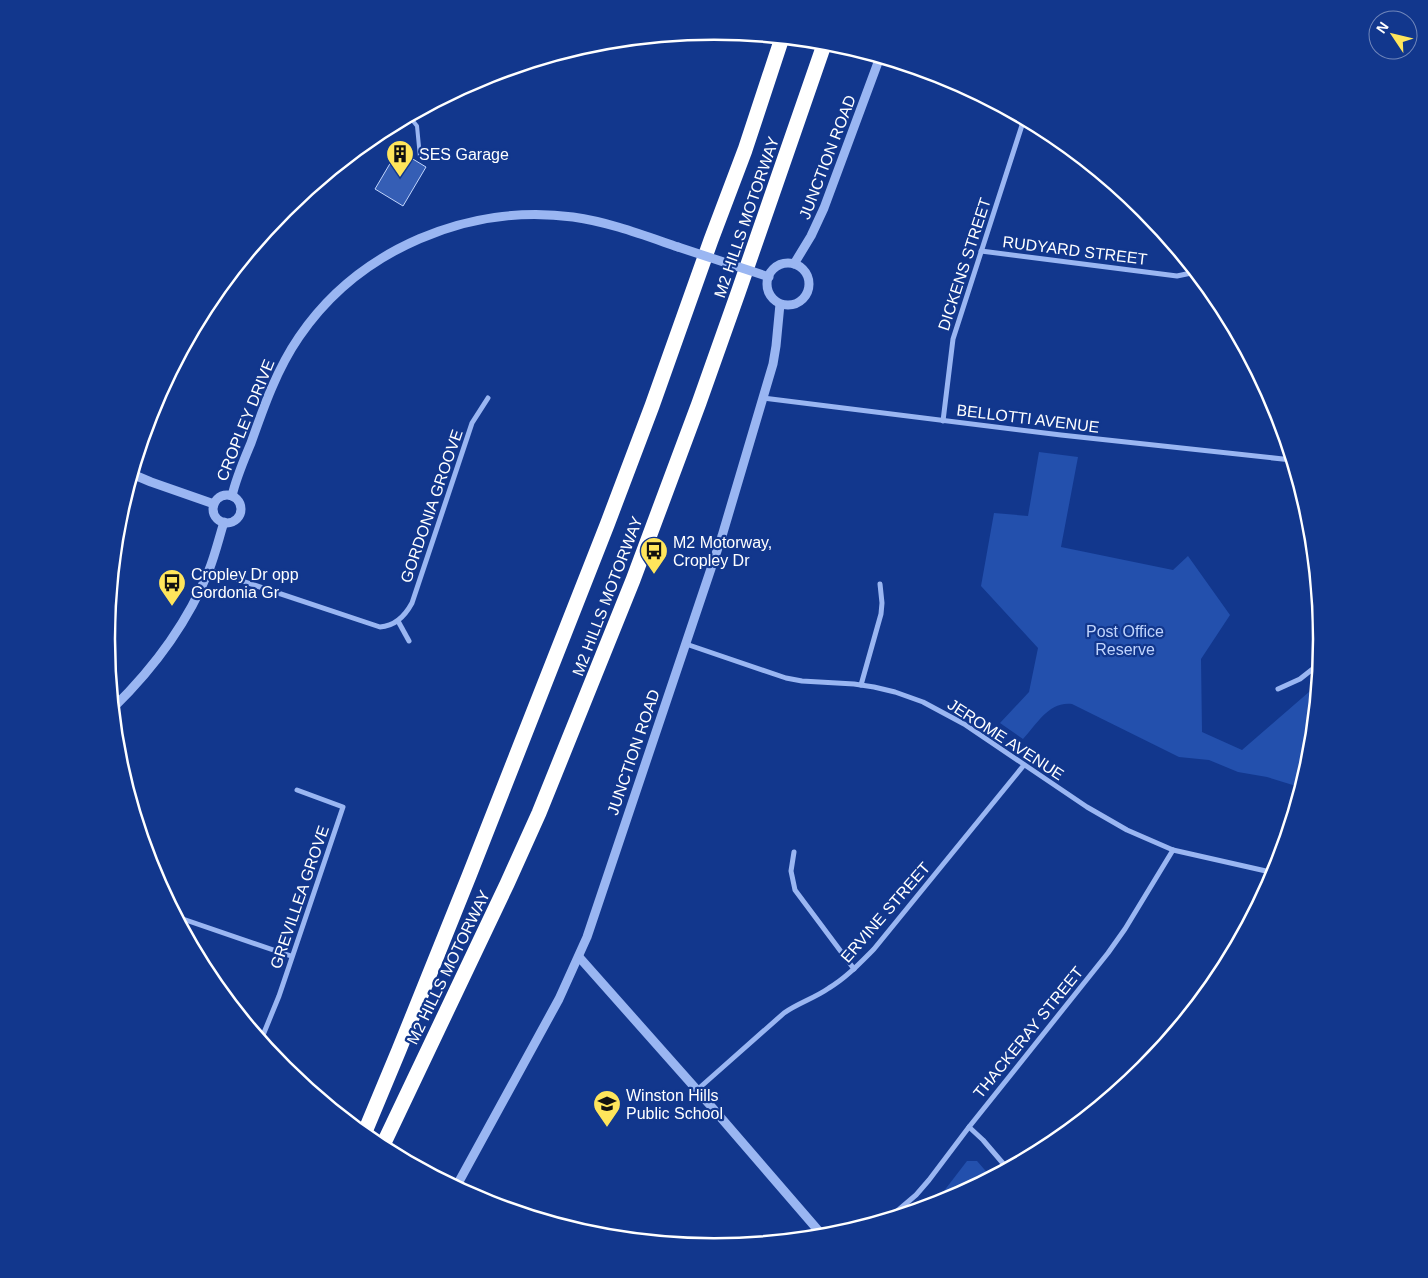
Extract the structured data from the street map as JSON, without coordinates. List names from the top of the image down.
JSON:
{
  "streets": {
    "highway": ["M2 HILLS MOTORWAY"],
    "street": [
      "JUNCTION ROAD",
      "RUDYARD STREET",
      "DICKENS STREET",
      "BELLOTTI AVENUE",
      "CROPLEY DRIVE",
      "GORDONIA GROOVE",
      "JEROME AVENUE",
      "GREVILLEA GROVE",
      "ERVINE STREET",
      "THACKERAY STREET"
    ]
  },
  "crossings": [
    ["JUNCTION ROAD", "BELLOTTI AVENUE"],
    ["JUNCTION ROAD", "CROPLEY DRIVE"],
    ["JUNCTION ROAD", "JEROME AVENUE"],
    ["RUDYARD STREET", "DICKENS STREET"],
    ["DICKENS STREET", "BELLOTTI AVENUE"],
    ["JEROME AVENUE", "ERVINE STREET"],
    ["JEROME AVENUE", "THACKERAY STREET"]
  ],
  "parks": ["Post Office Reserve"],
  "places": {
    "building": ["SES Garage"],
    "bus stop": ["M2 Motorway, Cropley Dr", "Cropley Dr opp Gordonia Gr"],
    "school or university": ["Winston Hills Public School"]
  },
  "north": "top left"
}
